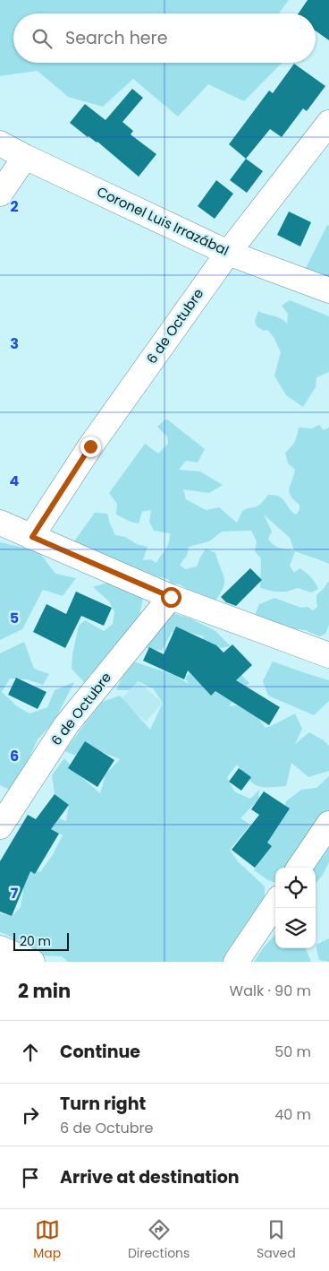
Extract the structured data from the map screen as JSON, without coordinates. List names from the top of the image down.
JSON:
{
  "streets": {
    "street": ["Coronel Luis Irrazábal", "6 de Octubre"]
  },
  "crossings": [
    ["Coronel Luis Irrazábal", "6 de Octubre"]
  ],
  "scale_bar": "20 m",
  "page": {
    "search": "Search here",
    "scale": "20 m",
    "heading": ["2 min", "Walk · 90 m"],
    "list": [
      ["Continue", "50 m"],
      ["Turn right", "6 de Octubre", "40 m"],
      "Arrive at destination"
    ],
    "nav": ["Map", "Directions", "Saved"]
  },
  "grid": {
    "rows": [
      "2",
      "3",
      "4",
      "5",
      "6",
      "7"
    ]
  }
}
